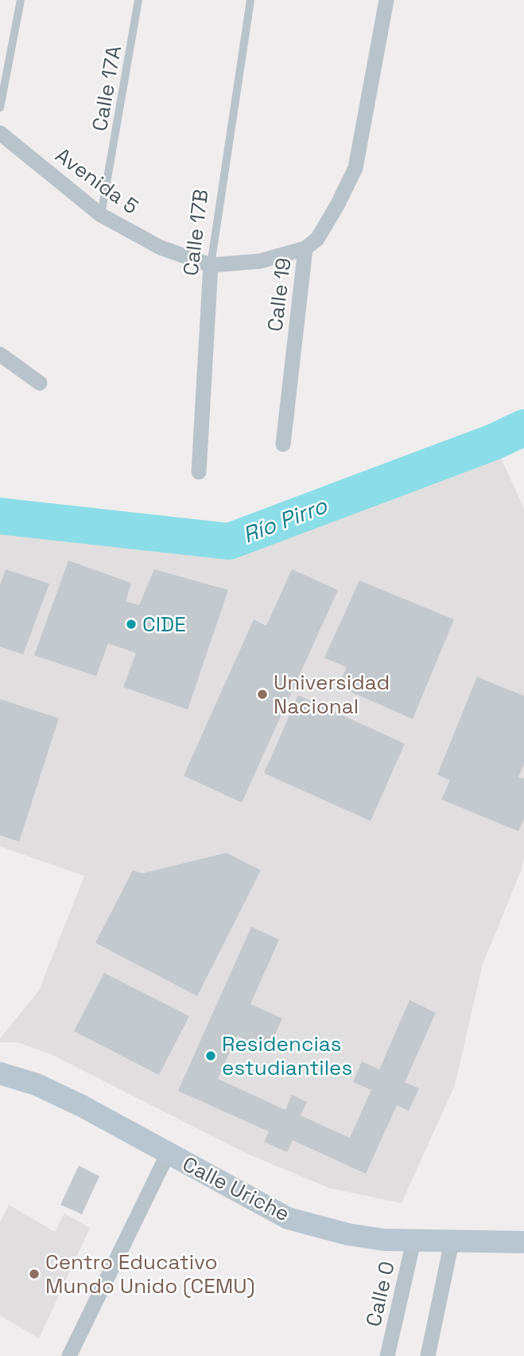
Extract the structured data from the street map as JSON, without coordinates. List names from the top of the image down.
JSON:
{
  "streets": {
    "main road": ["Calle Uriche"],
    "street": [
      "Avenida 5",
      "Calle 17B",
      "Calle 19",
      "Calle 0"
    ],
    "lane": ["Calle 17A"]
  },
  "crossings": [
    ["Calle 17A", "Avenida 5"],
    ["Avenida 5", "Calle 17B"],
    ["Avenida 5", "Calle 19"],
    ["Calle Uriche", "Calle 0"]
  ],
  "water": ["Río Pirro"],
  "places": [
    "CIDE",
    "Universidad Nacional",
    "Residencias estudiantiles",
    "Centro Educativo Mundo Unido (CEMU)"
  ]
}
